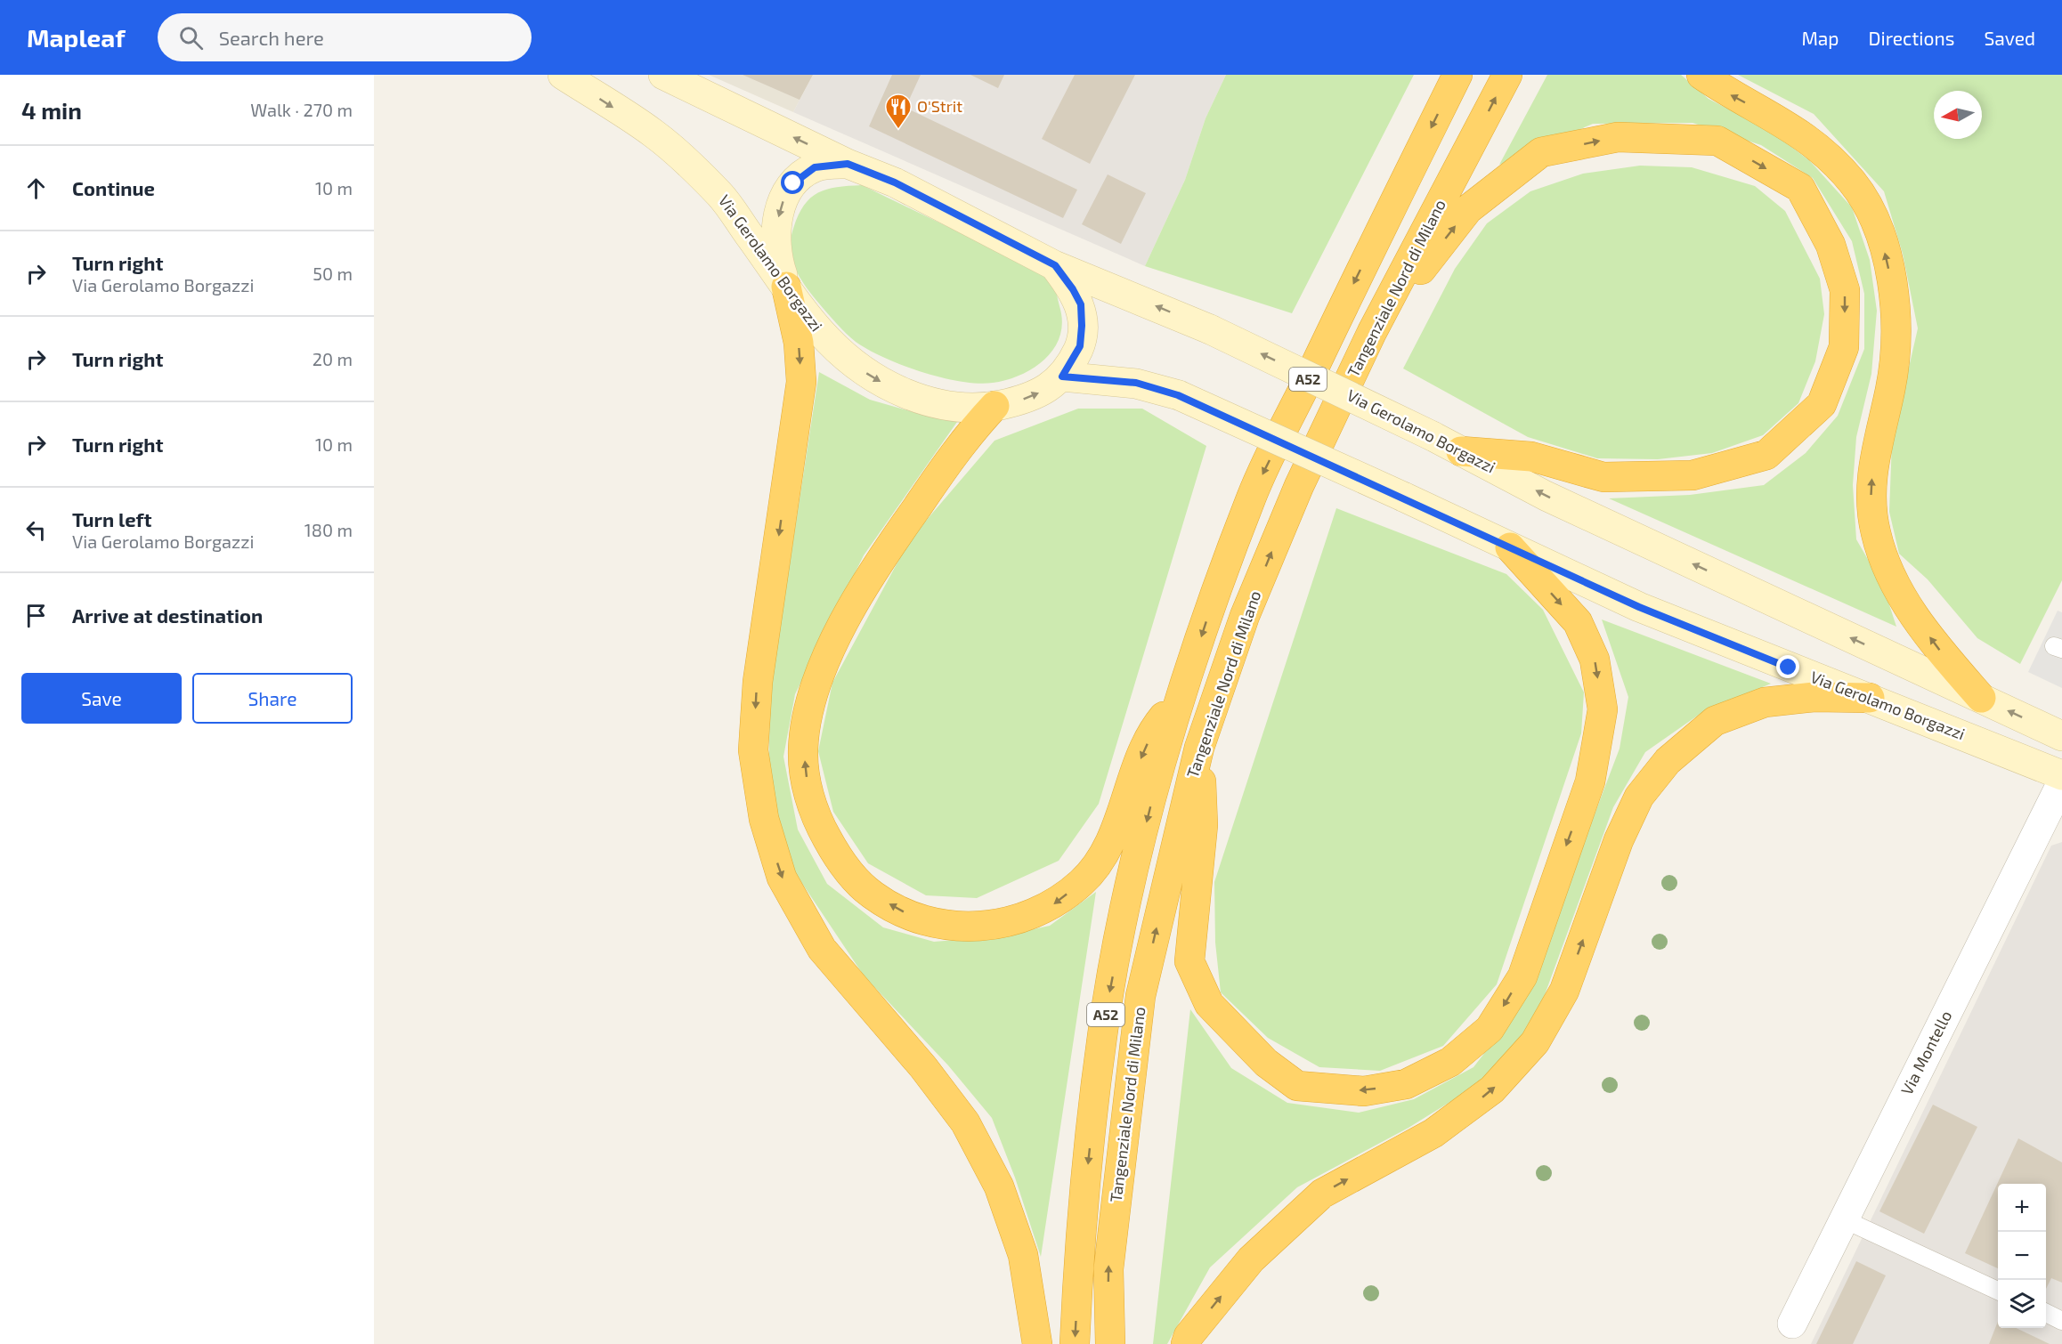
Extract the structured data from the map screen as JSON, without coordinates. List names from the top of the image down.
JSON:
{
  "streets": {
    "highway": ["Tangenziale Nord di Milano", "A52"],
    "main road": ["Via Gerolamo Borgazzi"],
    "street": ["Via Montello"]
  },
  "places": {
    "restaurant": ["O'Strit"]
  },
  "north": "left",
  "page": {
    "header": "Mapleaf",
    "search": "Search here",
    "nav": ["Map", "Directions", "Saved"],
    "heading": ["4 min", "Walk · 270 m"],
    "list": [
      ["Continue", "10 m"],
      ["Turn right", "Via Gerolamo Borgazzi", "50 m"],
      ["Turn right", "20 m"],
      ["Turn right", "10 m"],
      ["Turn left", "Via Gerolamo Borgazzi", "180 m"],
      "Arrive at destination"
    ],
    "buttons": ["Save", "Share"],
    "map_buttons": ["+", "−"]
  }
}
